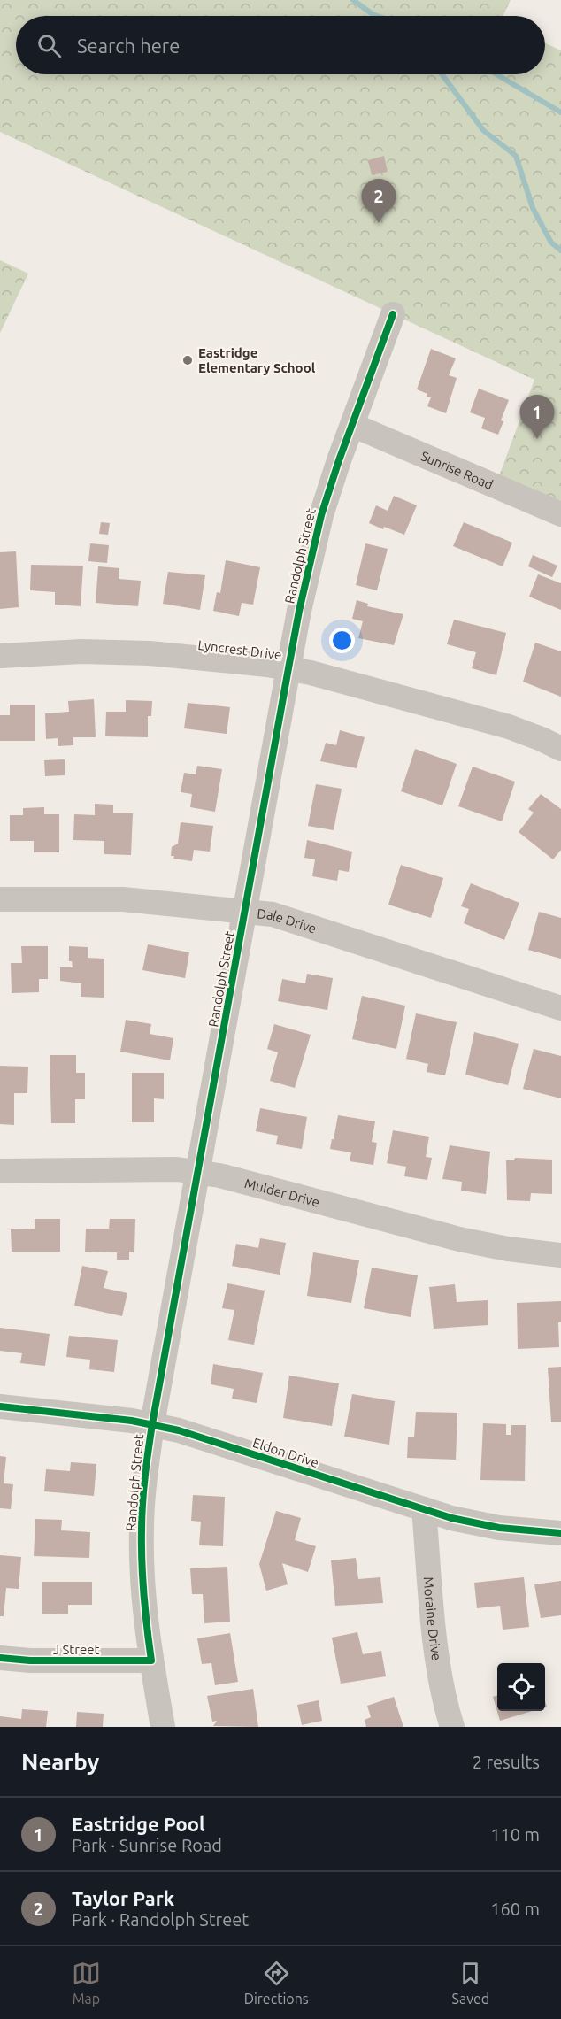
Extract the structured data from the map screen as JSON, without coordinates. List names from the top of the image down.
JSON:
{
  "streets": {
    "street": [
      "Sunrise Road",
      "Randolph Street",
      "Lyncrest Drive",
      "Dale Drive",
      "Mulder Drive",
      "Eldon Drive",
      "Moraine Drive",
      "J Street"
    ]
  },
  "crossings": [
    ["Sunrise Road", "Randolph Street"],
    ["Randolph Street", "Lyncrest Drive"],
    ["Randolph Street", "Dale Drive"],
    ["Randolph Street", "Mulder Drive"],
    ["Randolph Street", "Eldon Drive"],
    ["Randolph Street", "J Street"],
    ["Eldon Drive", "Moraine Drive"]
  ],
  "places": ["Eastridge Elementary School"],
  "page": {
    "search": "Search here",
    "pins": ["2", "1"],
    "heading": ["Nearby", "2 results"],
    "list": [
      {
        "mark": "1",
        "name": "Eastridge Pool",
        "note": "Park · Sunrise Road",
        "value": "110 m"
      },
      {
        "mark": "2",
        "name": "Taylor Park",
        "note": "Park · Randolph Street",
        "value": "160 m"
      }
    ],
    "nav": ["Map", "Directions", "Saved"]
  }
}
